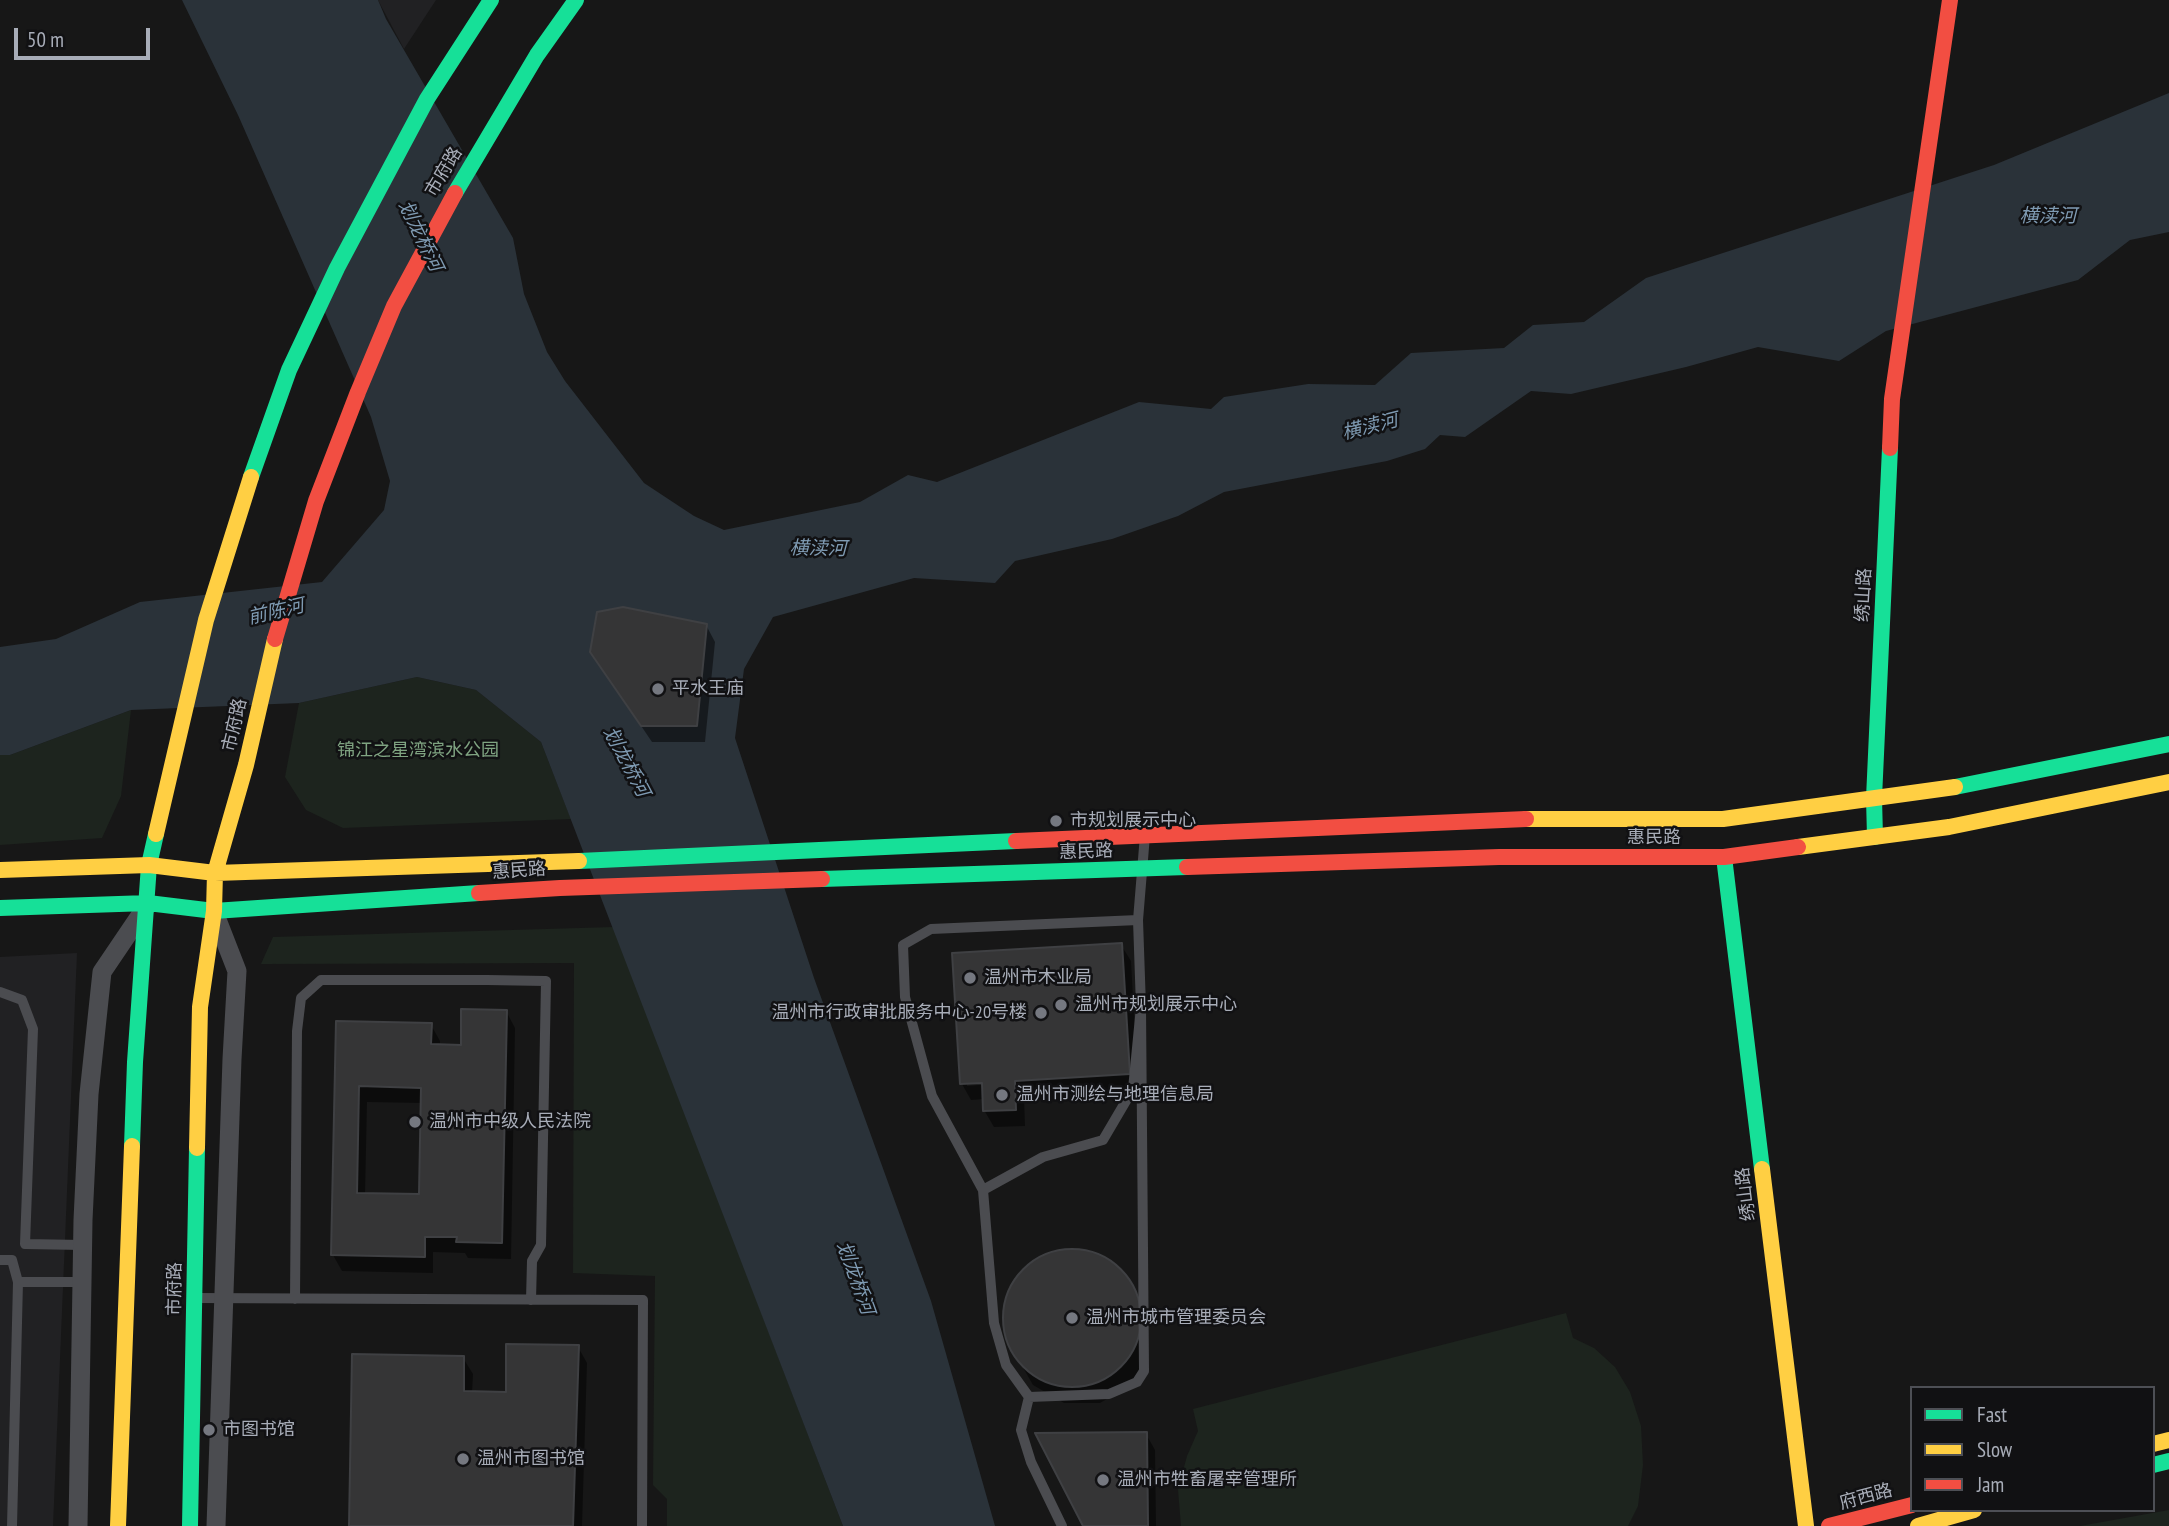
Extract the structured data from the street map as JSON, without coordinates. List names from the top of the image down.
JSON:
{
  "streets": {
    "main road": [
      "市府路",
      "绣山路",
      "惠民路",
      "府西路"
    ]
  },
  "crossings": [
    ["市府路", "惠民路"],
    ["绣山路", "惠民路"]
  ],
  "water": ["横渎河", "划龙桥河", "前陈河"],
  "parks": ["锦江之星湾滨水公园"],
  "places": [
    "平水王庙",
    "市规划展示中心",
    "温州市木业局",
    "温州市规划展示中心",
    "温州市行政审批服务中心-20号楼",
    "温州市测绘与地理信息局",
    "温州市中级人民法院",
    "温州市城市管理委员会",
    "市图书馆",
    "温州市图书馆",
    "温州市牲畜屠宰管理所"
  ],
  "legend": ["Fast", "Slow", "Jam"],
  "scale_bar": "50 m"
}
